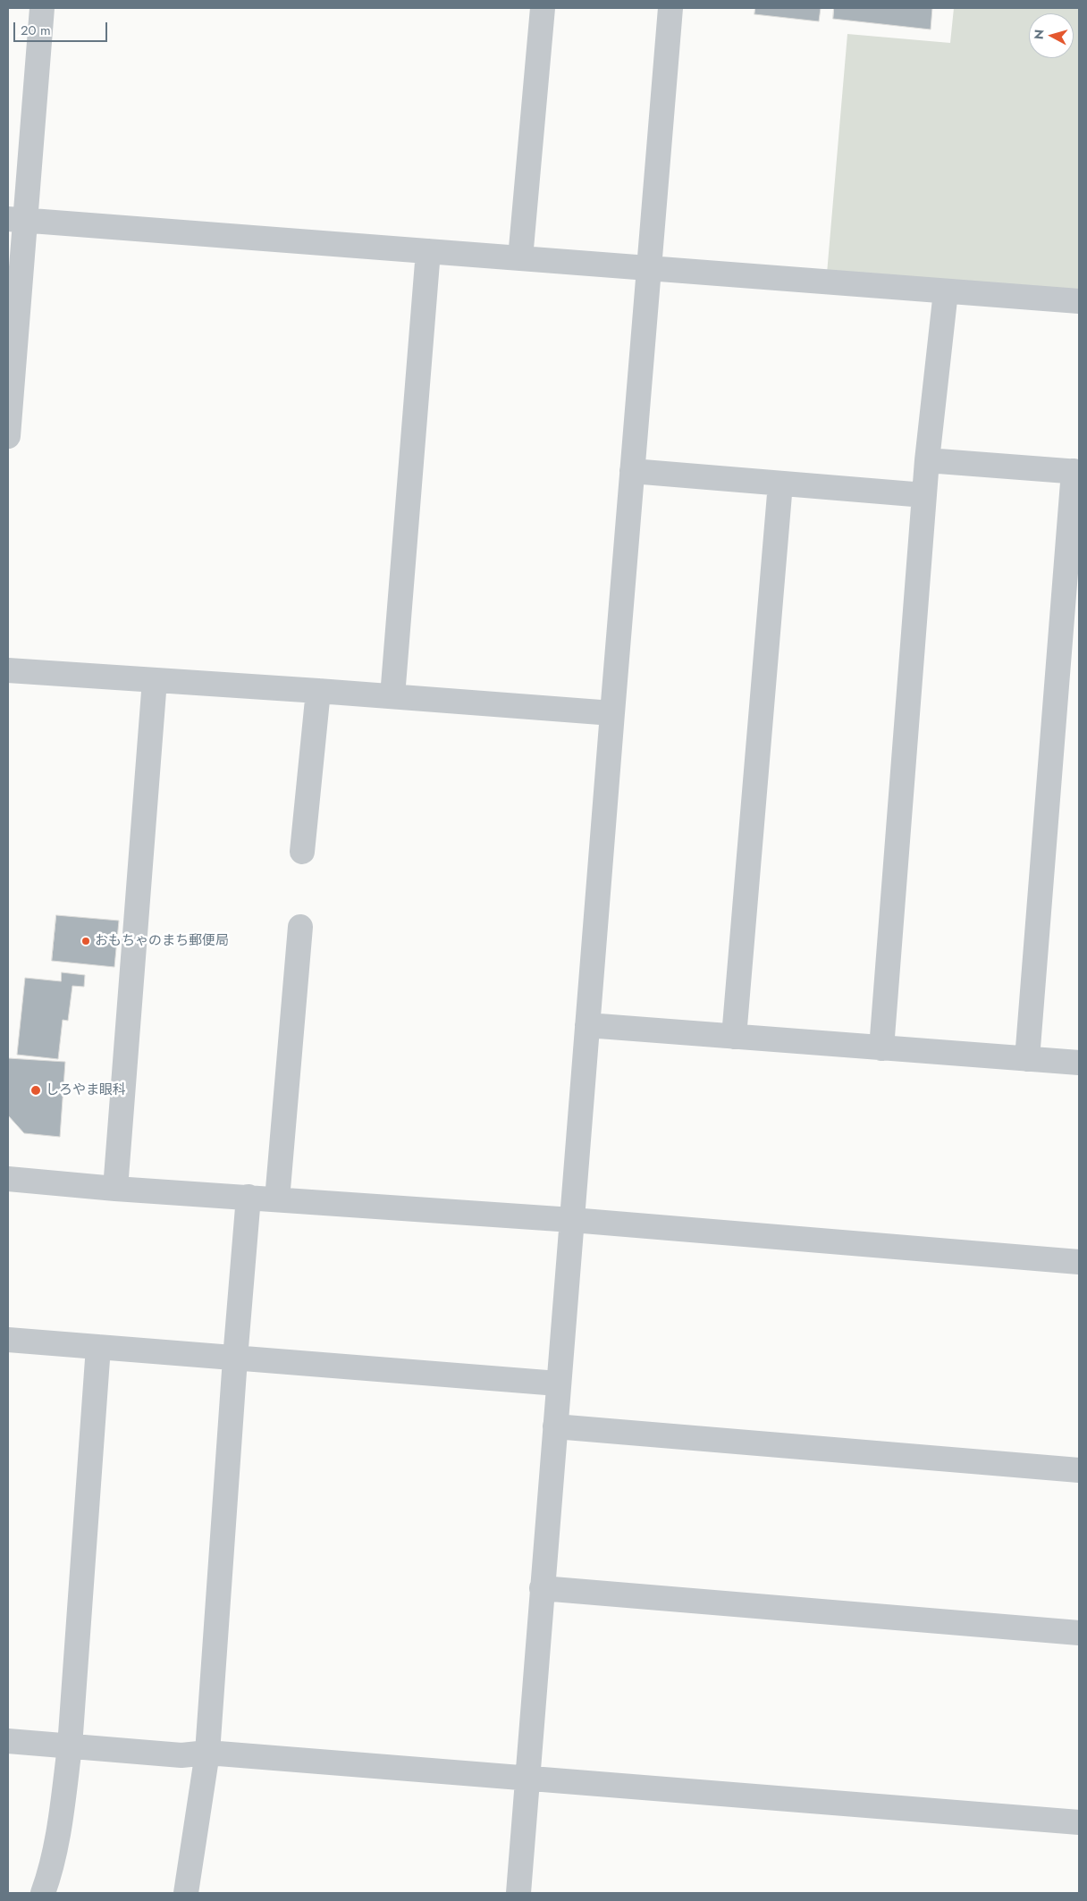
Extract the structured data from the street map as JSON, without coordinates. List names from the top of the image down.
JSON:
{
  "places": ["おもちゃのまち郵便局", "しろやま眼科"],
  "scale_bar": "20 m",
  "north": "left"
}
